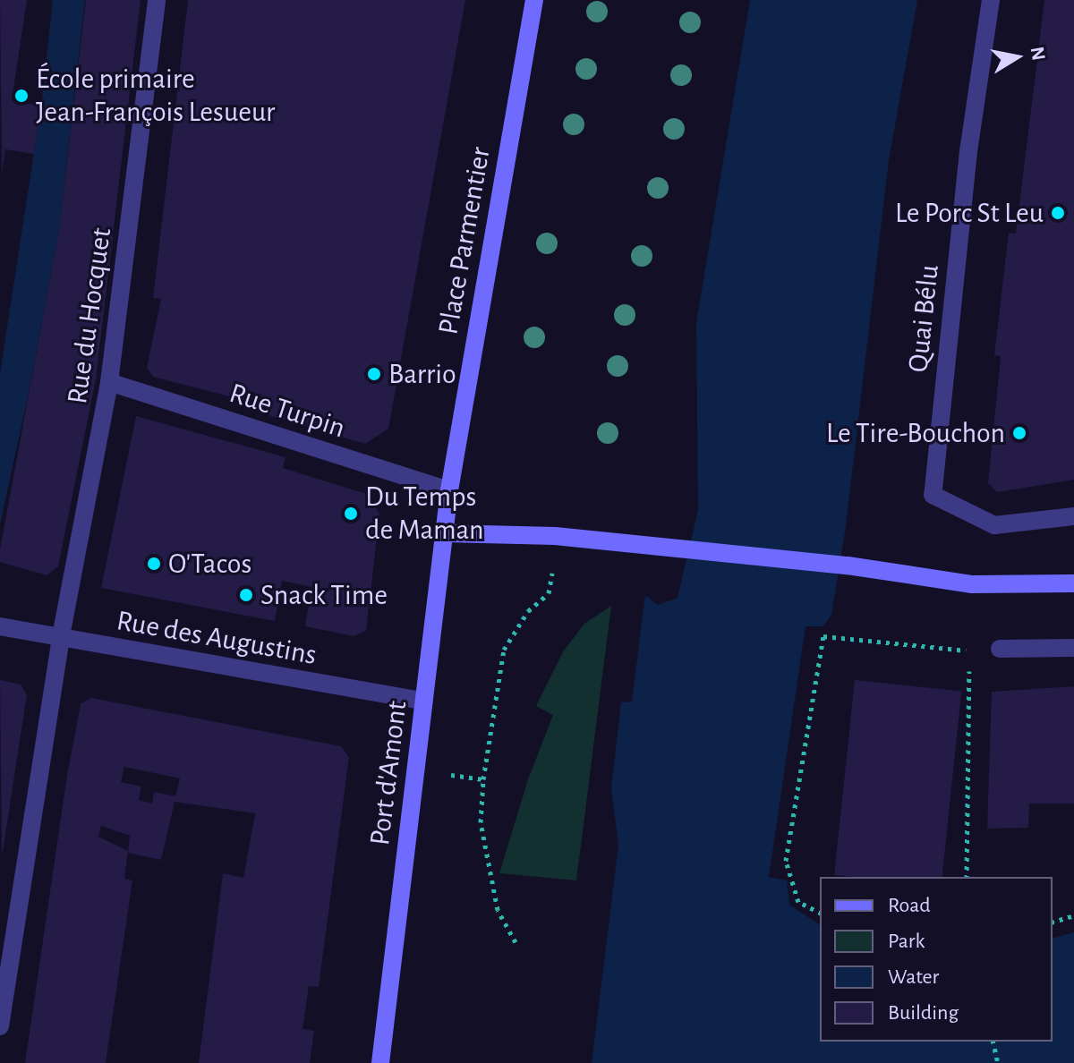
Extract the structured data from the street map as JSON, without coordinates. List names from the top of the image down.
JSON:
{
  "streets": {
    "main road": ["Place Parmentier", "Port d'Amont"],
    "street": [
      "Rue du Hocquet",
      "Quai Bélu",
      "Rue Turpin",
      "Rue des Augustins"
    ]
  },
  "crossings": [
    ["Place Parmentier", "Rue Turpin"],
    ["Place Parmentier", "Port d'Amont"],
    ["Rue du Hocquet", "Rue Turpin"],
    ["Rue du Hocquet", "Rue des Augustins"],
    ["Rue Turpin", "Port d'Amont"],
    ["Rue des Augustins", "Port d'Amont"]
  ],
  "places": [
    "École primaire Jean-François Lesueur",
    "Le Porc St Leu",
    "Barrio",
    "Le Tire-Bouchon",
    "Du Temps de Maman",
    "O'Tacos",
    "Snack Time"
  ],
  "legend": [
    "Road",
    "Park",
    "Water",
    "Building"
  ],
  "north": "right"
}
